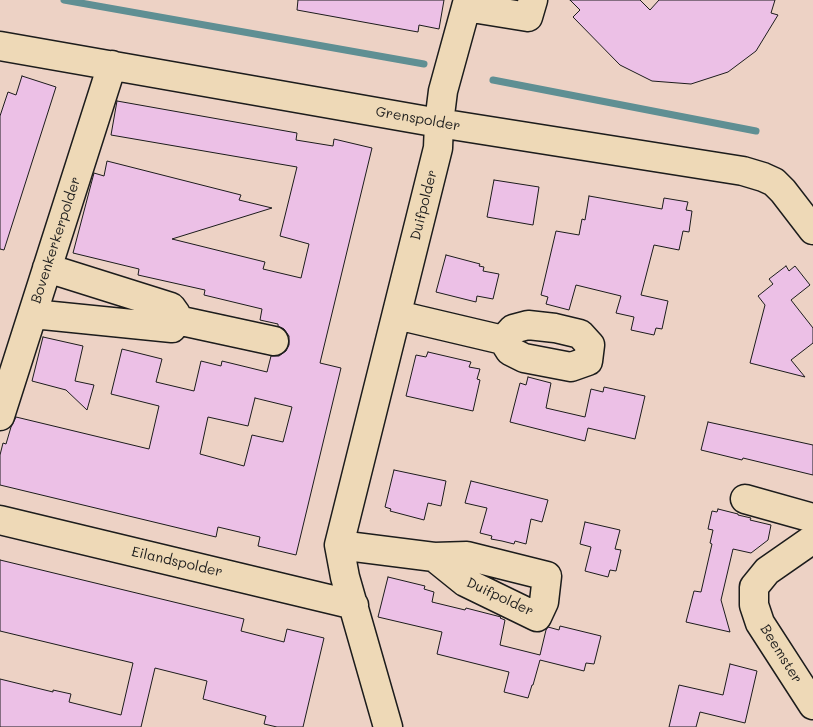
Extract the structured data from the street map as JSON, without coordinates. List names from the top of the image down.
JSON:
{
  "streets": {
    "street": [
      "Grenspolder",
      "Duifpolder",
      "Bovenkerkerpolder",
      "Eilandspolder",
      "Beemster"
    ]
  },
  "crossings": [
    ["Grenspolder", "Duifpolder"],
    ["Grenspolder", "Bovenkerkerpolder"],
    ["Duifpolder", "Eilandspolder"]
  ]
}
